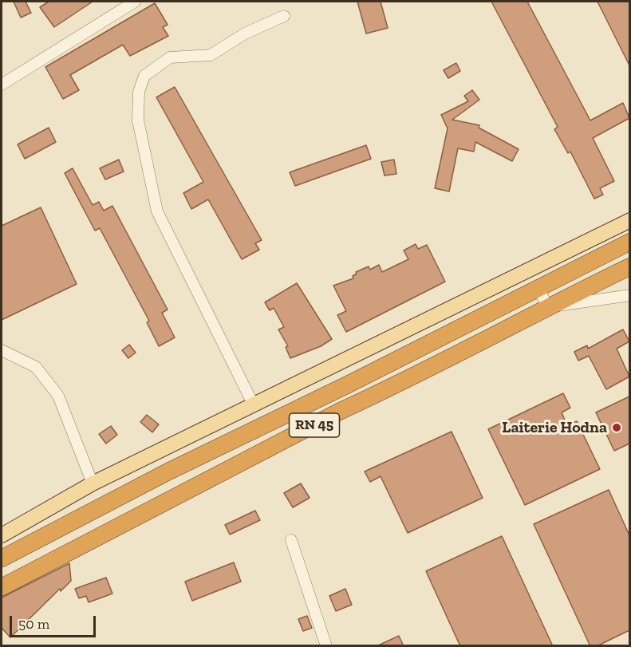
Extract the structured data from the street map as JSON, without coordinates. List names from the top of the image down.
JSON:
{
  "streets": {
    "highway": ["RN 45"]
  },
  "places": ["Laiterie Hodna"],
  "scale_bar": "50 m"
}
